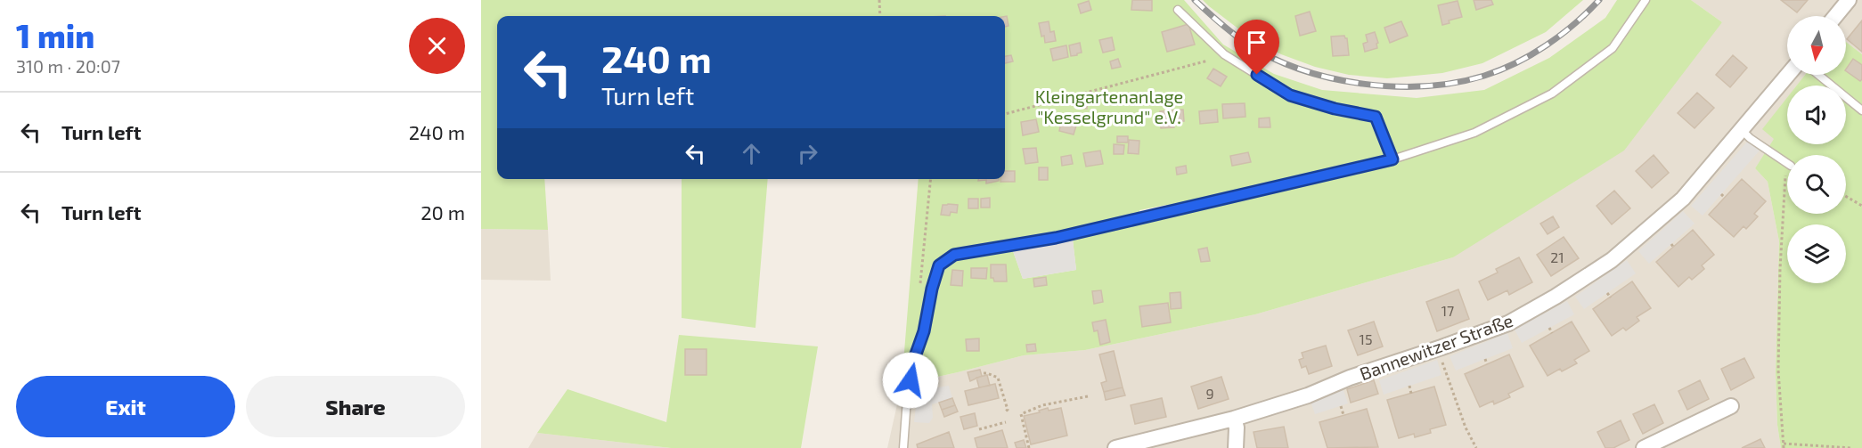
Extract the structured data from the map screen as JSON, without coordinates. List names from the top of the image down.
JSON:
{
  "streets": {
    "street": ["Bannewitzer Straße"]
  },
  "parks": ["Kleingartenanlage \"Kesselgrund\" e.V."],
  "house_numbers": [
    "21",
    "17",
    "15",
    "9"
  ],
  "north": "bottom",
  "page": {
    "heading": ["1 min", "310 m · 20:07"],
    "turn": ["240 m", "Turn left"],
    "list": [
      {
        "name": "Turn left",
        "value": "240 m"
      },
      {
        "name": "Turn left",
        "value": "20 m"
      }
    ],
    "buttons": ["Exit", "Share"]
  }
}
